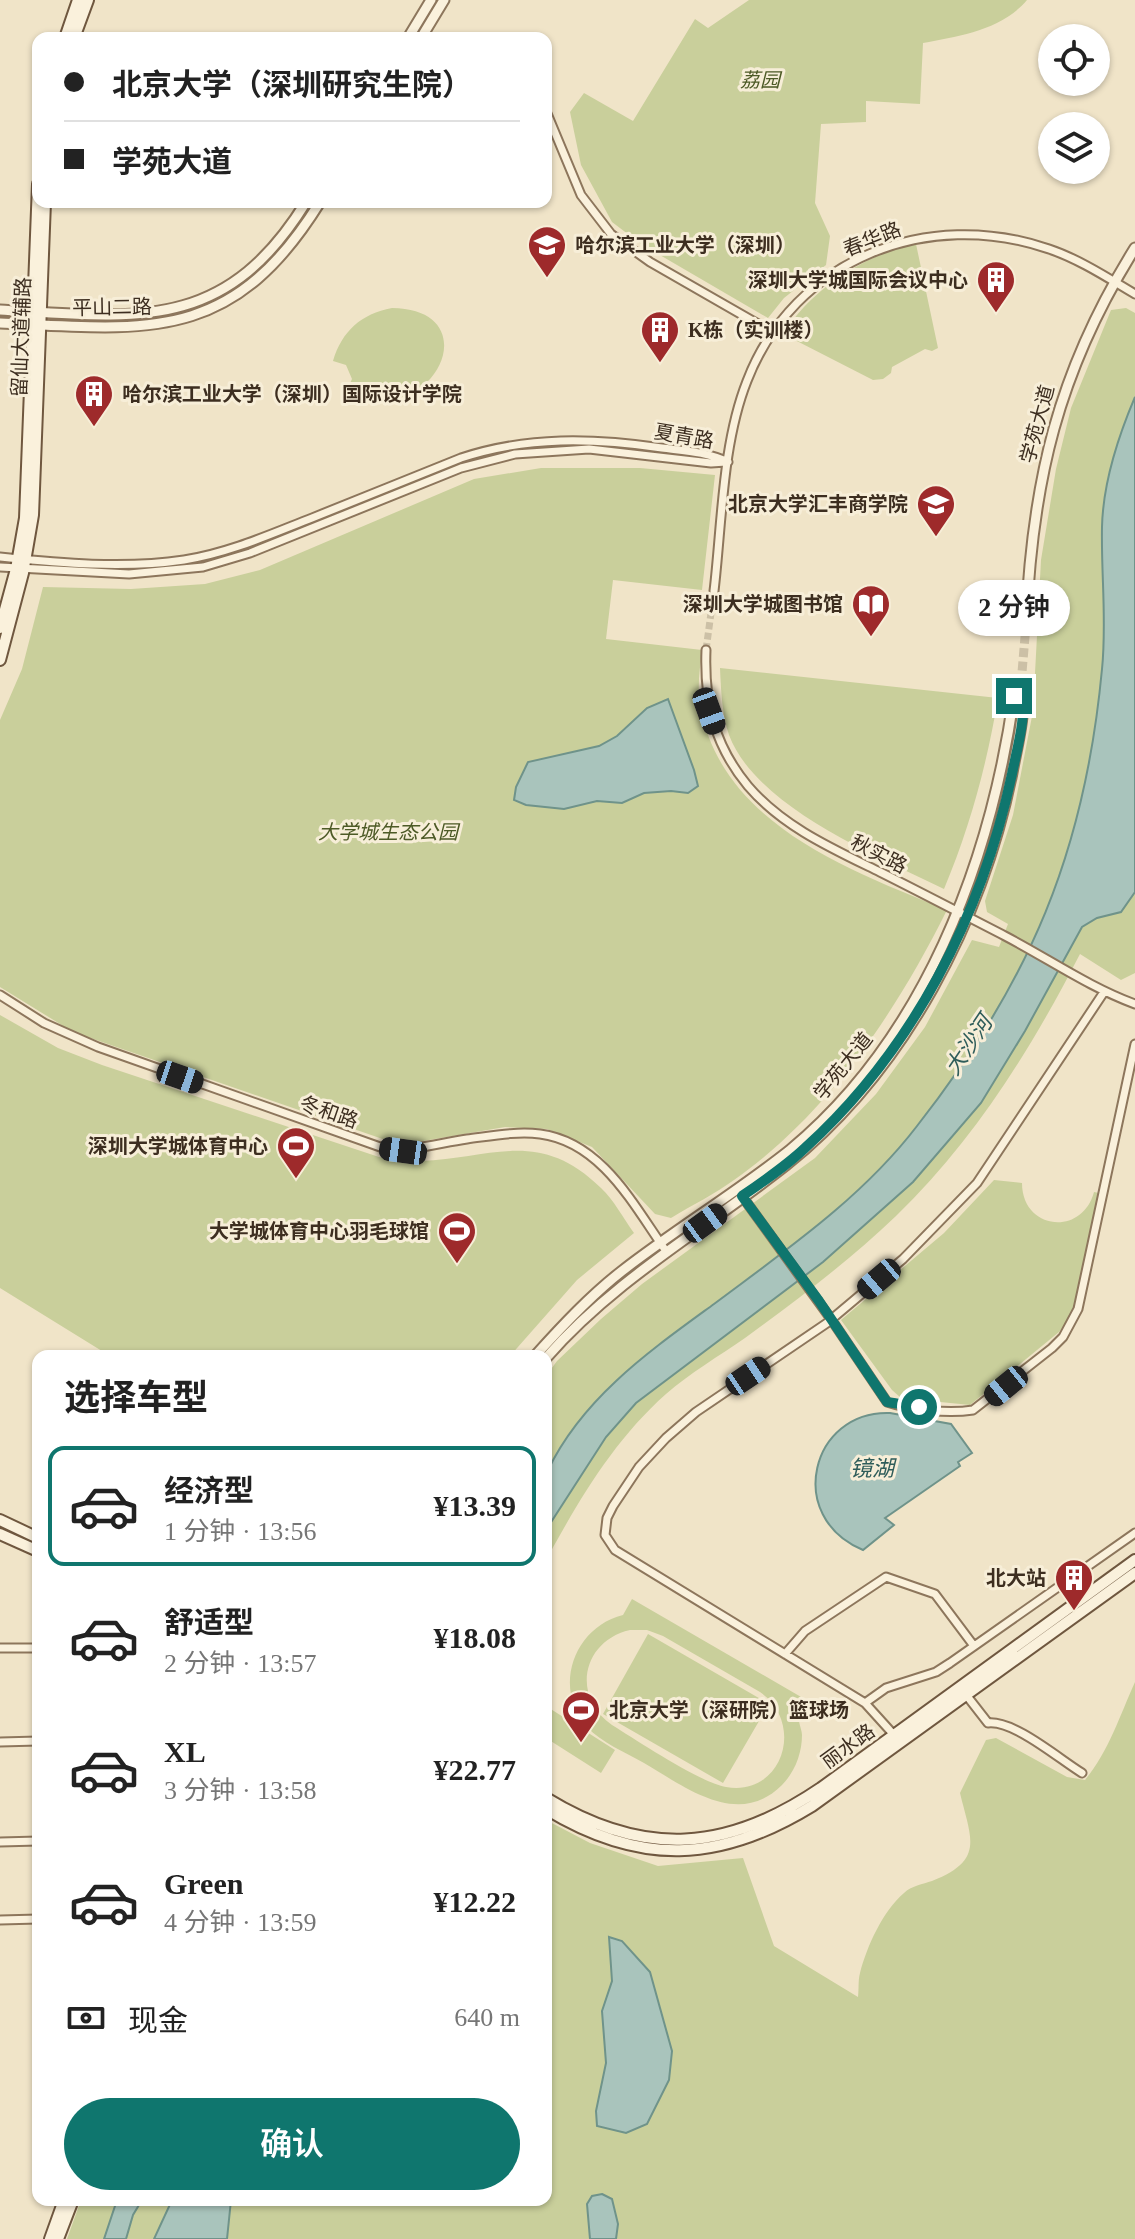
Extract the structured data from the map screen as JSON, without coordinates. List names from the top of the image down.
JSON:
{
  "streets": {
    "main road": ["留仙大道辅路", "丽水路"],
    "street": [
      "春华路",
      "平山二路",
      "学苑大道",
      "夏青路",
      "秋实路",
      "冬和路"
    ]
  },
  "crossings": [
    ["春华路", "学苑大道"],
    ["春华路", "夏青路"],
    ["平山二路", "留仙大道辅路"],
    ["留仙大道辅路", "夏青路"],
    ["学苑大道", "秋实路"],
    ["学苑大道", "冬和路"]
  ],
  "water": ["大沙河", "镜湖"],
  "parks": ["荔园", "大学城生态公园"],
  "places": {
    "school or university": ["哈尔滨工业大学（深圳）", "北京大学汇丰商学院"],
    "building": [
      "深圳大学城国际会议中心",
      "K栋（实训楼）",
      "哈尔滨工业大学（深圳）国际设计学院",
      "北大站"
    ],
    "library": ["深圳大学城图书馆"],
    "sports": ["深圳大学城体育中心", "大学城体育中心羽毛球馆", "北京大学（深研院）篮球场"]
  },
  "page": {
    "banner": ["北京大学（深圳研究生院）", "学苑大道"],
    "bubble": "2 分钟",
    "heading": "选择车型",
    "list": [
      {
        "name": "经济型",
        "note": "1 分钟 · 13:56",
        "value": "¥13.39"
      },
      {
        "name": "舒适型",
        "note": "2 分钟 · 13:57",
        "value": "¥18.08"
      },
      {
        "name": "XL",
        "note": "3 分钟 · 13:58",
        "value": "¥22.77"
      },
      {
        "name": "Green",
        "note": "4 分钟 · 13:59",
        "value": "¥12.22"
      }
    ],
    "pay": ["现金", "640 m"],
    "buttons": "确认"
  }
}
